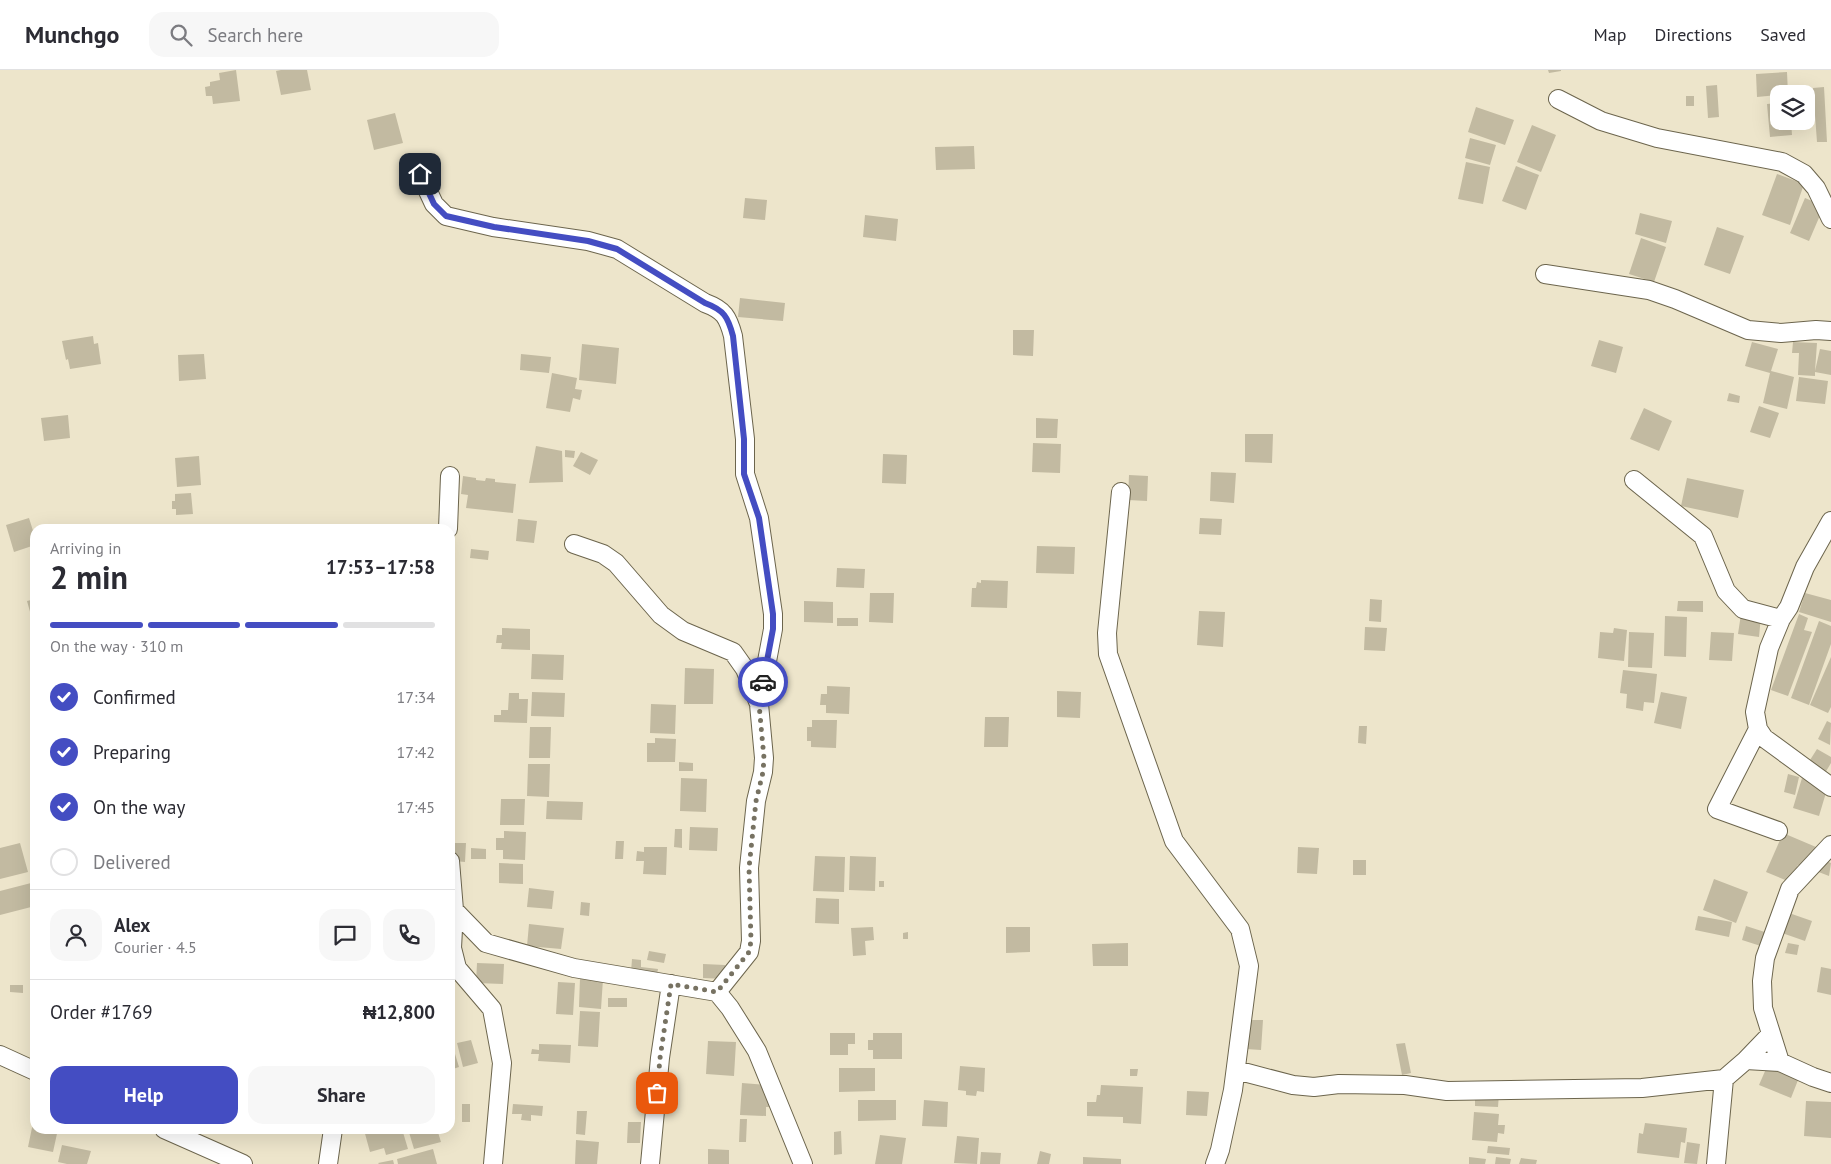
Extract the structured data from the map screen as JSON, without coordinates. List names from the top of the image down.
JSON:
{
  "page": {
    "header": "Munchgo",
    "search": "Search here",
    "nav": ["Map", "Directions", "Saved"],
    "heading": ["2 min", "Arriving in", "17:53–17:58"],
    "panel": [
      "Alex",
      "Courier · 4.5",
      "Order #1769",
      "₦12,800"
    ],
    "bar": "On the way · 310 m",
    "list": [
      ["Confirmed", "17:34"],
      ["Preparing", "17:42"],
      ["On the way", "17:45"],
      "Delivered"
    ],
    "buttons": ["Help", "Share"]
  }
}
